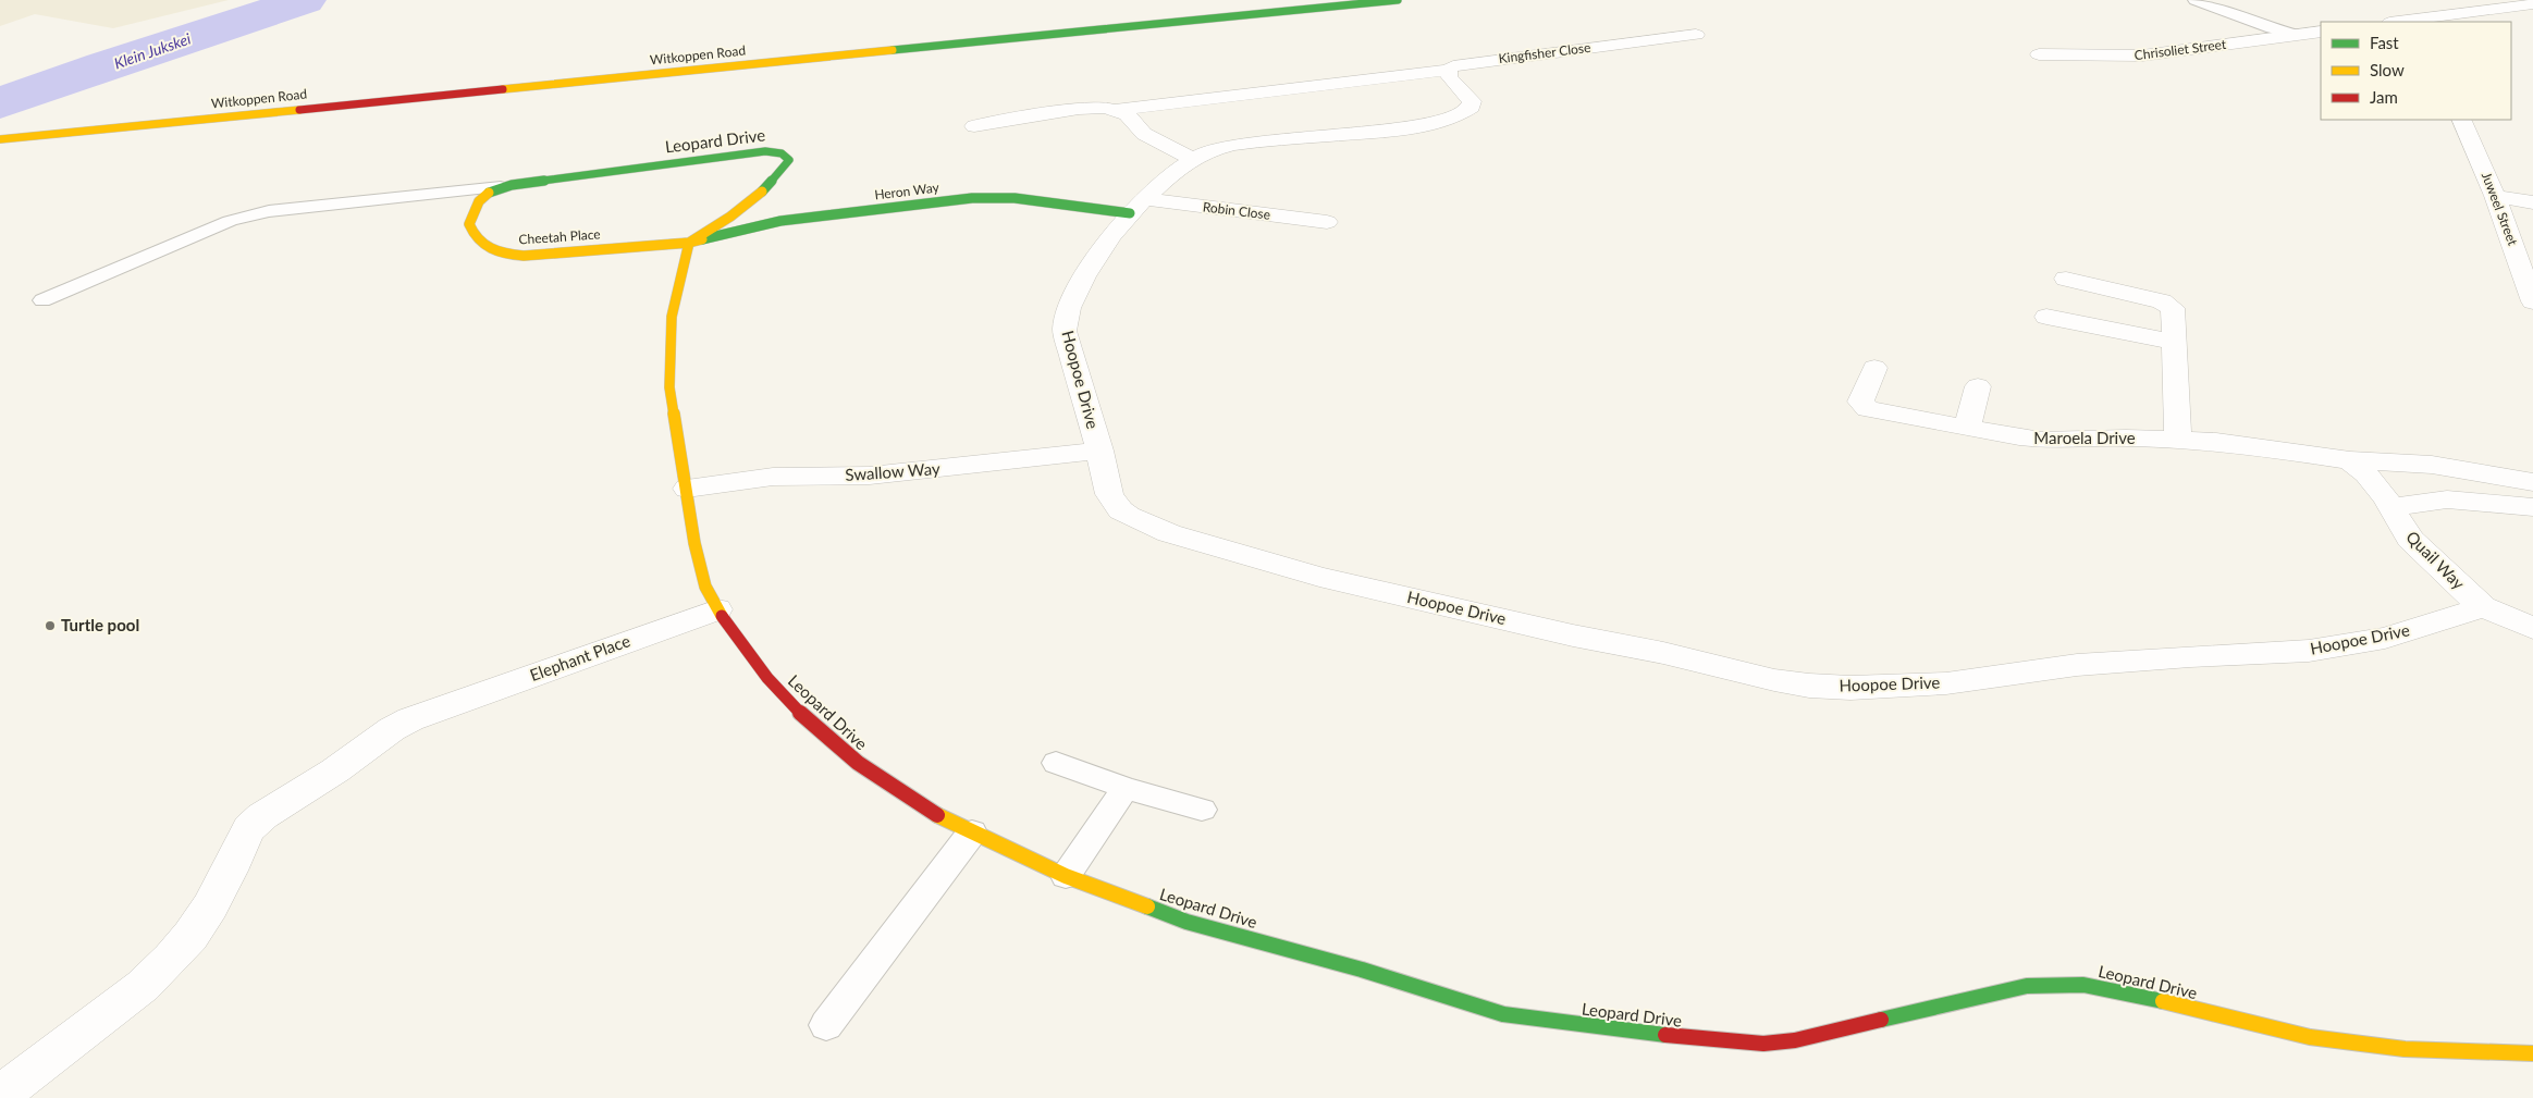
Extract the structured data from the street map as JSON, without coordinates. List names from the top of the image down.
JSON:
{
  "streets": {
    "street": [
      "Chrisoliet Street",
      "Kingfisher Close",
      "Witkoppen Road",
      "Leopard Drive",
      "Heron Way",
      "Juweel Street",
      "Robin Close",
      "Cheetah Place",
      "Hoopoe Drive",
      "Maroela Drive",
      "Swallow Way",
      "Quail Way",
      "Elephant Place"
    ]
  },
  "crossings": [
    ["Kingfisher Close", "Hoopoe Drive"],
    ["Leopard Drive", "Heron Way"],
    ["Leopard Drive", "Cheetah Place"],
    ["Leopard Drive", "Swallow Way"],
    ["Leopard Drive", "Elephant Place"],
    ["Heron Way", "Robin Close"],
    ["Heron Way", "Cheetah Place"],
    ["Heron Way", "Hoopoe Drive"],
    ["Robin Close", "Hoopoe Drive"],
    ["Hoopoe Drive", "Swallow Way"],
    ["Hoopoe Drive", "Quail Way"],
    ["Maroela Drive", "Quail Way"]
  ],
  "water": ["Klein Jukskei"],
  "places": ["Turtle pool"],
  "legend": ["Fast", "Slow", "Jam"]
}
